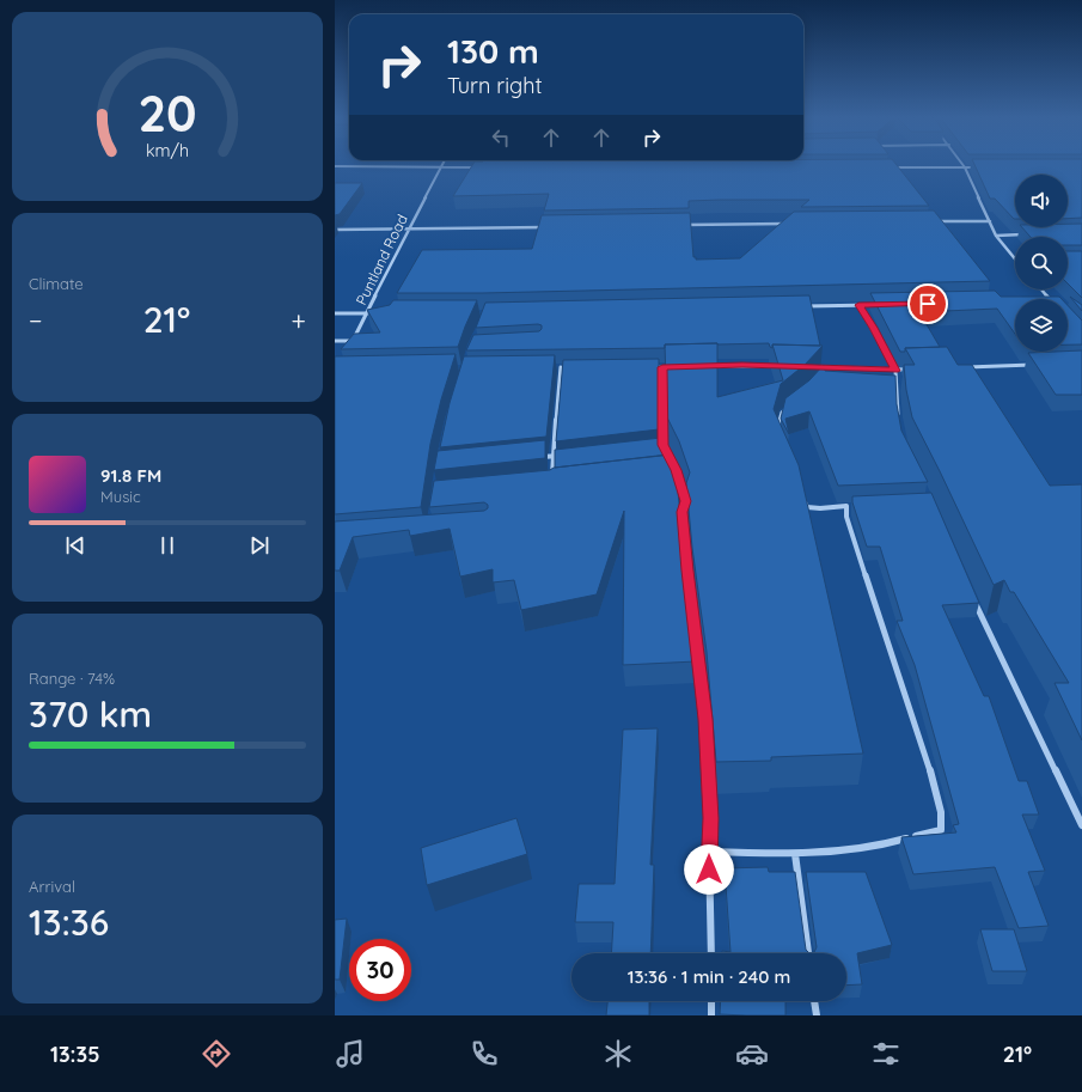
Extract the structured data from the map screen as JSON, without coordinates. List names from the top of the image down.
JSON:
{
  "streets": {
    "street": ["Puntland Road"]
  },
  "page": {
    "turn": ["130 m", "Turn right"],
    "tile": [
      "Climate",
      ["Range · 74%", "370 km"],
      ["Arrival", "13:36"]
    ],
    "heat": ["−", "21°", "+"],
    "song": ["91.8 FM", "Music"],
    "limit": "30",
    "trip": "13:36 · 1 min · 240 m",
    "tabs": ["13:35", "21°"],
    "gauge": ["20", "km/h"]
  }
}
